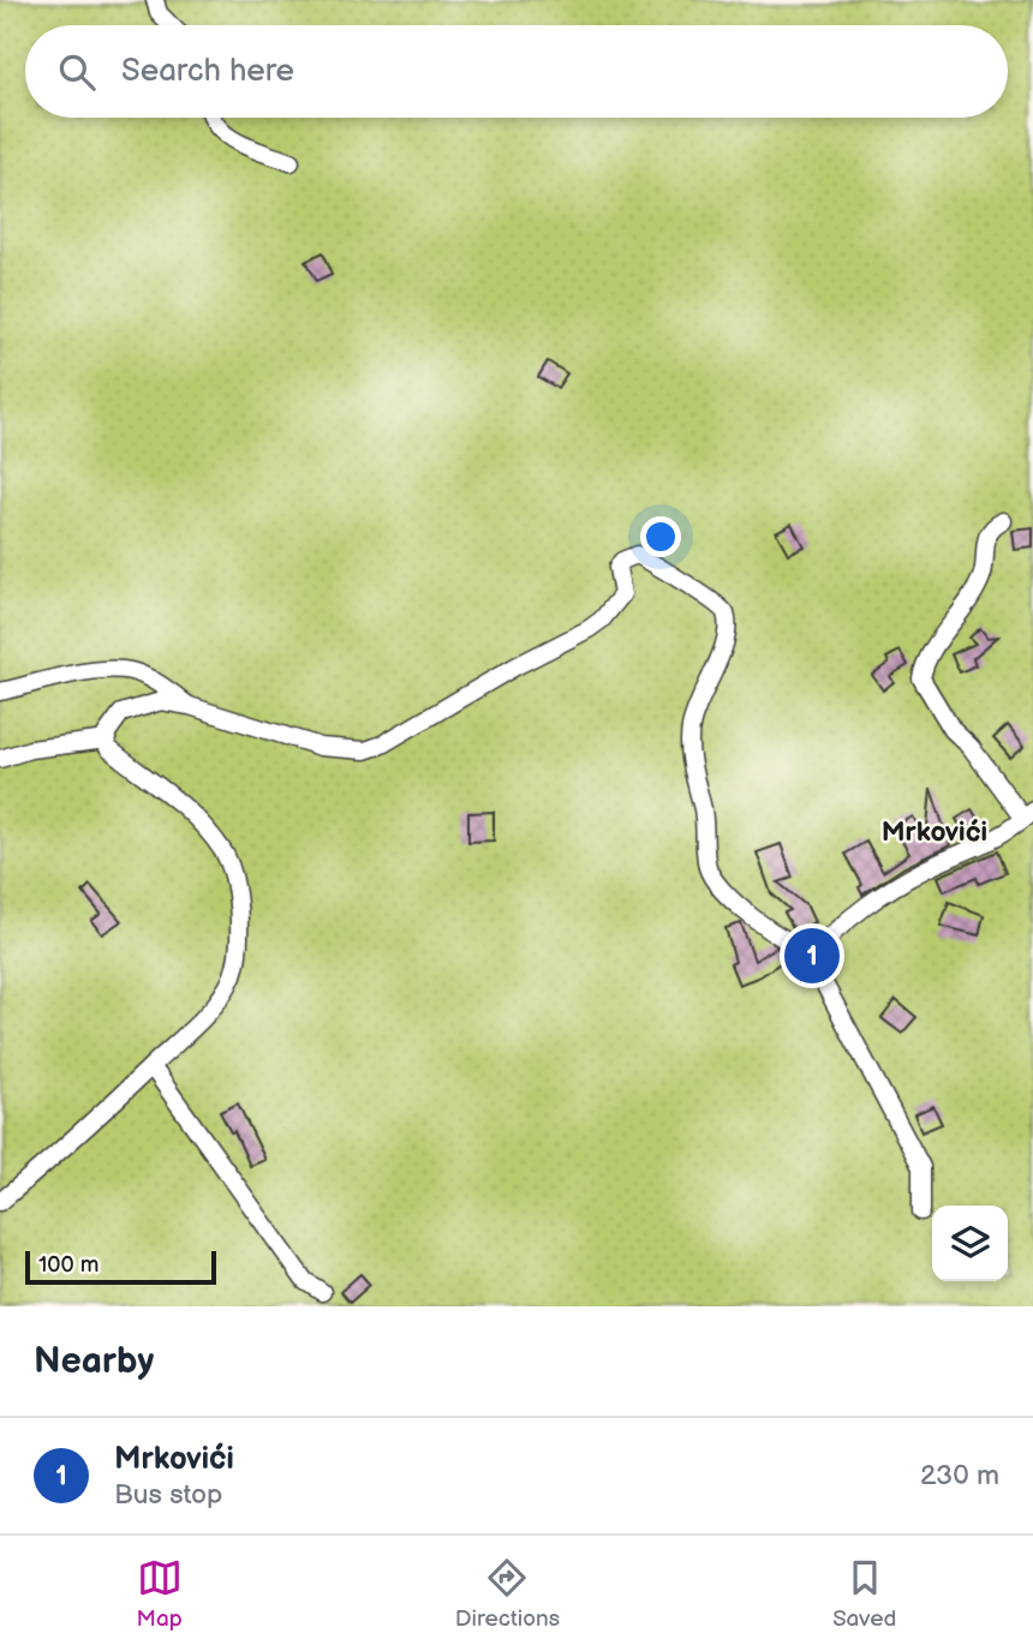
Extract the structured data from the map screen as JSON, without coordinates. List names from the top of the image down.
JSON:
{
  "districts": ["Mrkovići"],
  "scale_bar": "100 m",
  "page": {
    "search": "Search here",
    "pins": "1",
    "scale": "100 m",
    "heading": "Nearby",
    "list": [
      {
        "mark": "1",
        "name": "Mrkovići",
        "note": "Bus stop",
        "value": "230 m"
      }
    ],
    "nav": ["Map", "Directions", "Saved"]
  }
}
